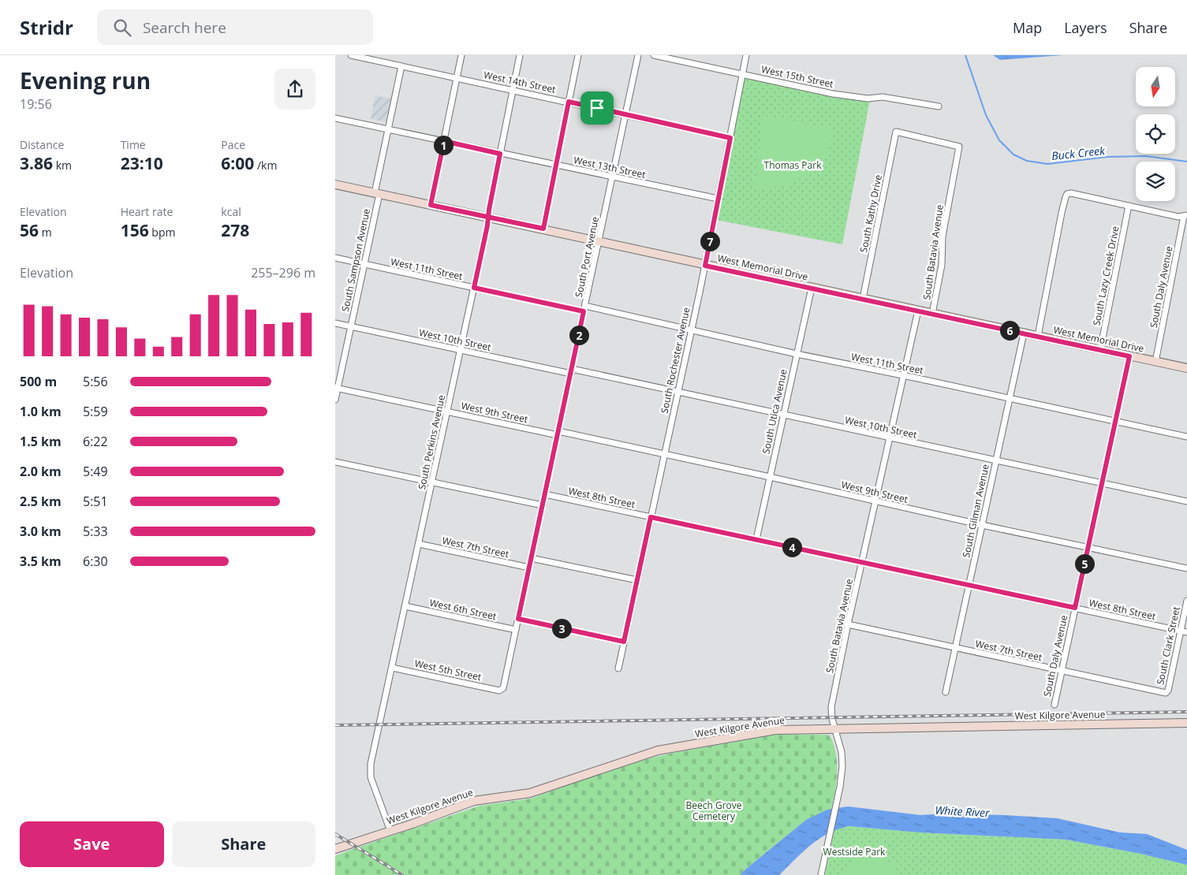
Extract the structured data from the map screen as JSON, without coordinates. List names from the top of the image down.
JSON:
{
  "streets": {
    "main road": ["West Memorial Drive", "West Kilgore Avenue"],
    "street": [
      "West 15th Street",
      "West 14th Street",
      "West 13th Street",
      "South Kathy Drive",
      "South Batavia Avenue",
      "South Port Avenue",
      "South Sampson Avenue",
      "West 11th Street",
      "South Lazy Creek Drive",
      "South Daly Avenue",
      "West 10th Street",
      "South Rochester Avenue",
      "South Utica Avenue",
      "West 9th Street",
      "South Perkins Avenue",
      "West 8th Street",
      "South Gilman Avenue",
      "West 7th Street",
      "West 6th Street",
      "South Clark Street",
      "West 5th Street"
    ]
  },
  "crossings": [
    ["West 15th Street", "South Rochester Avenue"],
    ["West 14th Street", "South Port Avenue"],
    ["West 14th Street", "South Sampson Avenue"],
    ["West 14th Street", "South Rochester Avenue"],
    ["West 14th Street", "South Perkins Avenue"],
    ["West 13th Street", "South Port Avenue"],
    ["West 13th Street", "South Sampson Avenue"],
    ["West 13th Street", "South Rochester Avenue"],
    ["West 13th Street", "South Perkins Avenue"],
    ["South Kathy Drive", "South Batavia Avenue"],
    ["South Kathy Drive", "West Memorial Drive"],
    ["South Batavia Avenue", "West Memorial Drive"],
    ["South Batavia Avenue", "West 11th Street"],
    ["South Batavia Avenue", "West 10th Street"],
    ["South Batavia Avenue", "West 9th Street"],
    ["South Batavia Avenue", "West 8th Street"],
    ["South Batavia Avenue", "West 7th Street"],
    ["South Batavia Avenue", "West Kilgore Avenue"],
    ["South Port Avenue", "West Memorial Drive"],
    ["South Port Avenue", "West 11th Street"],
    ["South Port Avenue", "West 10th Street"],
    ["South Port Avenue", "West 9th Street"],
    ["South Port Avenue", "West 8th Street"],
    ["South Port Avenue", "West 7th Street"],
    ["South Port Avenue", "West 6th Street"],
    ["South Port Avenue", "West 5th Street"],
    ["South Sampson Avenue", "West Memorial Drive"],
    ["South Sampson Avenue", "West 11th Street"],
    ["South Sampson Avenue", "West 10th Street"],
    ["South Sampson Avenue", "West 9th Street"],
    ["West Memorial Drive", "South Lazy Creek Drive"],
    ["West Memorial Drive", "South Daly Avenue"],
    ["West Memorial Drive", "South Rochester Avenue"],
    ["West Memorial Drive", "South Utica Avenue"],
    ["West Memorial Drive", "South Perkins Avenue"],
    ["West Memorial Drive", "South Gilman Avenue"],
    ["West 11th Street", "South Daly Avenue"],
    ["West 11th Street", "South Rochester Avenue"],
    ["West 11th Street", "South Utica Avenue"],
    ["West 11th Street", "South Perkins Avenue"],
    ["West 11th Street", "South Gilman Avenue"],
    ["South Daly Avenue", "West 10th Street"],
    ["South Daly Avenue", "West 9th Street"],
    ["South Daly Avenue", "West 8th Street"],
    ["South Daly Avenue", "West 7th Street"],
    ["West 10th Street", "South Rochester Avenue"],
    ["West 10th Street", "South Utica Avenue"],
    ["West 10th Street", "South Perkins Avenue"],
    ["West 10th Street", "South Gilman Avenue"],
    ["South Rochester Avenue", "West 9th Street"],
    ["South Rochester Avenue", "West 8th Street"],
    ["South Utica Avenue", "West 9th Street"],
    ["South Utica Avenue", "West 8th Street"],
    ["West 9th Street", "South Perkins Avenue"],
    ["West 9th Street", "South Gilman Avenue"],
    ["South Perkins Avenue", "West 7th Street"],
    ["South Perkins Avenue", "West 6th Street"],
    ["South Perkins Avenue", "West 5th Street"],
    ["South Perkins Avenue", "West Kilgore Avenue"],
    ["West 8th Street", "South Gilman Avenue"],
    ["West 8th Street", "South Clark Street"],
    ["South Gilman Avenue", "West 7th Street"],
    ["West 7th Street", "South Clark Street"]
  ],
  "water": ["Buck Creek", "White River"],
  "parks": ["Thomas Park", "Beech Grove Cemetery", "Westside Park"],
  "north": "bottom",
  "page": {
    "header": "Stridr",
    "search": "Search here",
    "nav": ["Map", "Layers", "Share"],
    "heading": ["Evening run", "19:56"],
    "stats": [
      ["Distance", "3.86 km"],
      ["Time", "23:10"],
      ["Pace", "6:00 /km"],
      ["Elevation", "56 m"],
      ["Heart rate", "156 bpm"],
      ["kcal", "278"]
    ],
    "pins": [
      "1",
      "7",
      "6",
      "2",
      "4",
      "5",
      "3"
    ],
    "chart": ["Elevation", "255–296 m"],
    "list": [
      {
        "name": "500 m",
        "note": "5:56"
      },
      {
        "name": "1.0 km",
        "note": "5:59"
      },
      {
        "name": "1.5 km",
        "note": "6:22"
      },
      {
        "name": "2.0 km",
        "note": "5:49"
      },
      {
        "name": "2.5 km",
        "note": "5:51"
      },
      {
        "name": "3.0 km",
        "note": "5:33"
      },
      {
        "name": "3.5 km",
        "note": "6:30"
      }
    ],
    "buttons": ["Save", "Share"]
  }
}
